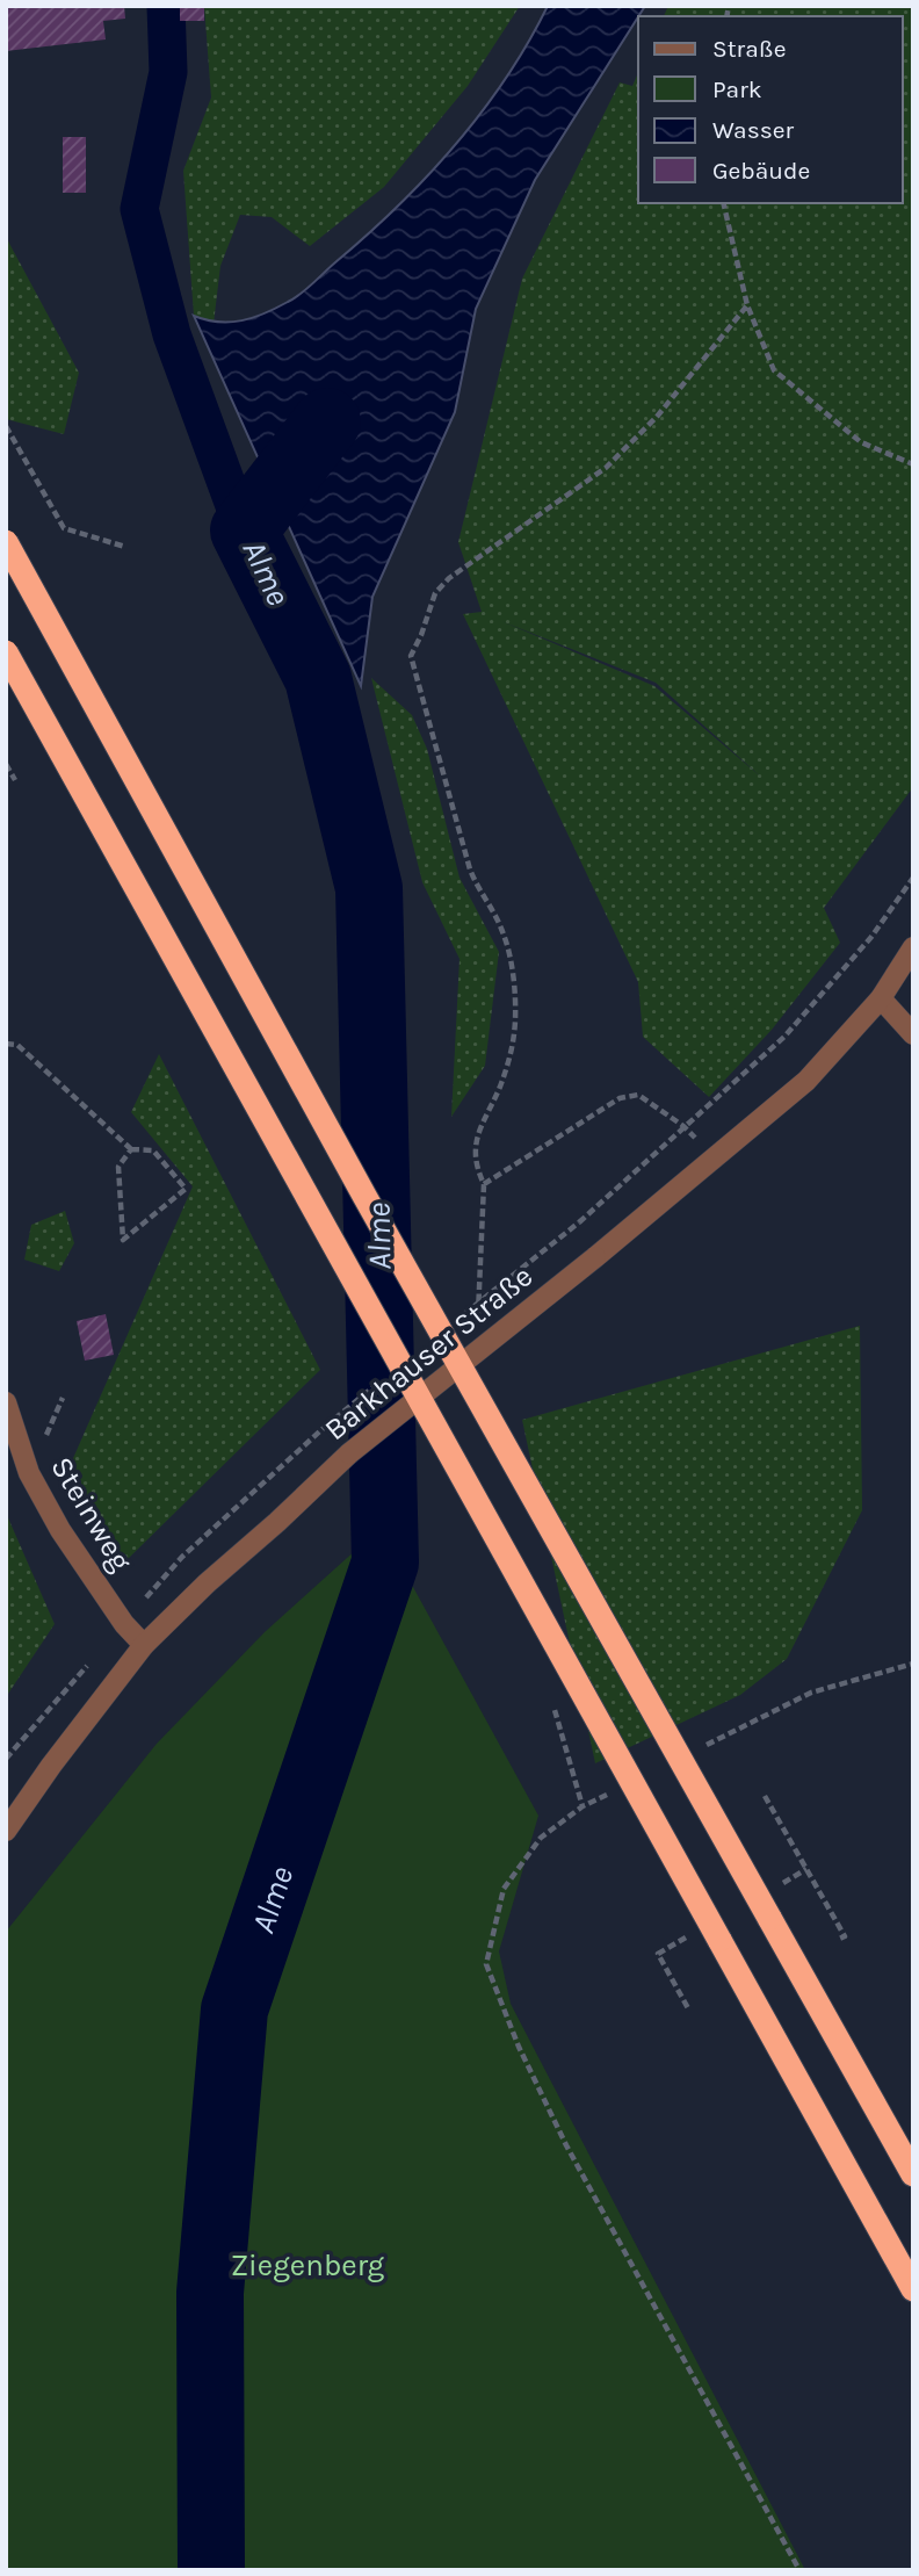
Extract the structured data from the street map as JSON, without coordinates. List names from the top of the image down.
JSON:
{
  "streets": {
    "street": ["Barkhauser Straße", "Steinweg"]
  },
  "crossings": [
    ["Barkhauser Straße", "Steinweg"]
  ],
  "water": ["Alme"],
  "parks": ["Ziegenberg"],
  "legend": [
    "Straße",
    "Park",
    "Wasser",
    "Gebäude"
  ]
}
